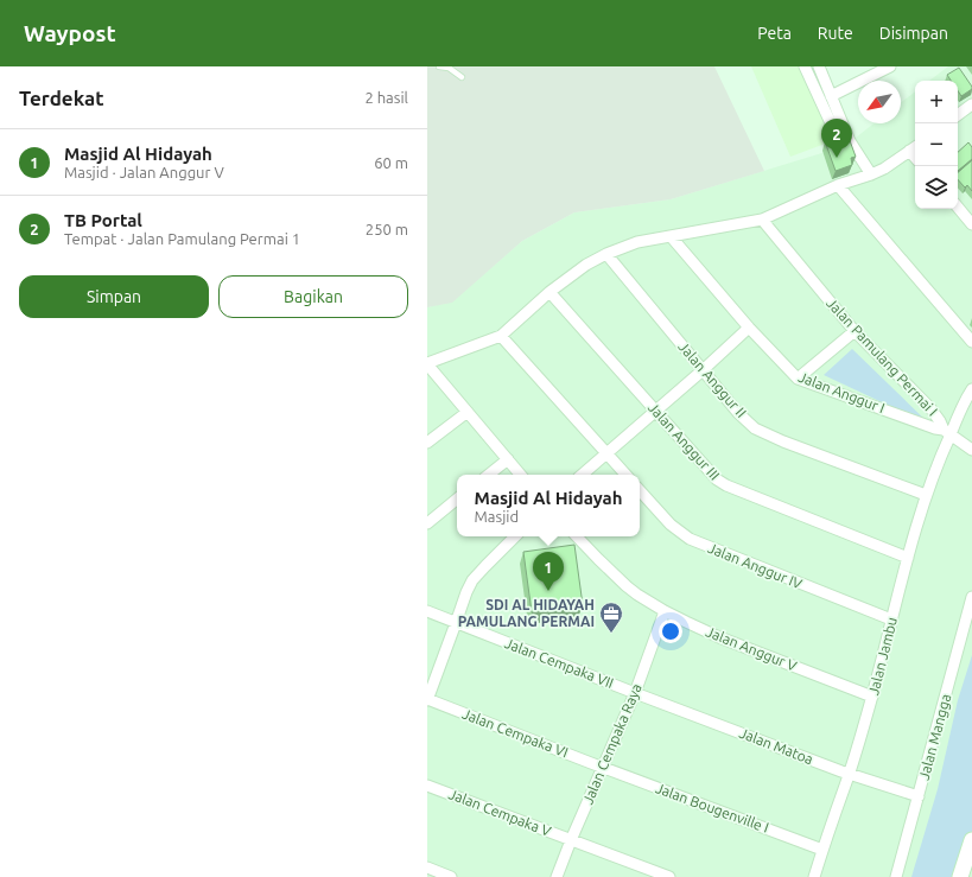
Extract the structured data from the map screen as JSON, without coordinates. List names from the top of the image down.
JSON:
{
  "streets": {
    "street": [
      "Jalan Pamulang Permai I",
      "Jalan Anggur II",
      "Jalan Anggur I",
      "Jalan Anggur III",
      "Jalan Anggur IV",
      "Jalan Anggur V",
      "Jalan Jambu",
      "Jalan Cempaka VII",
      "Jalan Cempaka VI",
      "Jalan Mangga",
      "Jalan Cempaka Raya",
      "Jalan Matoa",
      "Jalan Bougenville I",
      "Jalan Cempaka V"
    ]
  },
  "crossings": [
    ["Jalan Pamulang Permai I", "Jalan Anggur I"],
    ["Jalan Pamulang Permai I", "Jalan Jambu"],
    ["Jalan Anggur II", "Jalan Jambu"],
    ["Jalan Anggur I", "Jalan Jambu"],
    ["Jalan Anggur III", "Jalan Jambu"],
    ["Jalan Anggur IV", "Jalan Jambu"],
    ["Jalan Anggur V", "Jalan Jambu"],
    ["Jalan Anggur V", "Jalan Cempaka Raya"],
    ["Jalan Jambu", "Jalan Matoa"],
    ["Jalan Jambu", "Jalan Bougenville I"],
    ["Jalan Cempaka VII", "Jalan Cempaka Raya"],
    ["Jalan Cempaka VII", "Jalan Matoa"],
    ["Jalan Cempaka VI", "Jalan Cempaka Raya"],
    ["Jalan Cempaka VI", "Jalan Bougenville I"],
    ["Jalan Mangga", "Jalan Matoa"],
    ["Jalan Cempaka Raya", "Jalan Matoa"],
    ["Jalan Cempaka Raya", "Jalan Bougenville I"],
    ["Jalan Cempaka Raya", "Jalan Cempaka V"]
  ],
  "places": {
    "office": ["SDI AL HIDAYAH PAMULANG PERMAI"]
  },
  "north": "bottom left",
  "page": {
    "header": "Waypost",
    "nav": ["Peta", "Rute", "Disimpan"],
    "heading": ["Terdekat", "2 hasil"],
    "map_buttons": ["+", "−"],
    "pins": ["2", "1"],
    "list": [
      {
        "mark": "1",
        "name": "Masjid Al Hidayah",
        "note": "Masjid · Jalan Anggur V",
        "value": "60 m"
      },
      {
        "mark": "2",
        "name": "TB Portal",
        "note": "Tempat · Jalan Pamulang Permai 1",
        "value": "250 m"
      }
    ],
    "buttons": ["Simpan", "Bagikan"],
    "popup": ["Masjid Al Hidayah", "Masjid"]
  }
}
